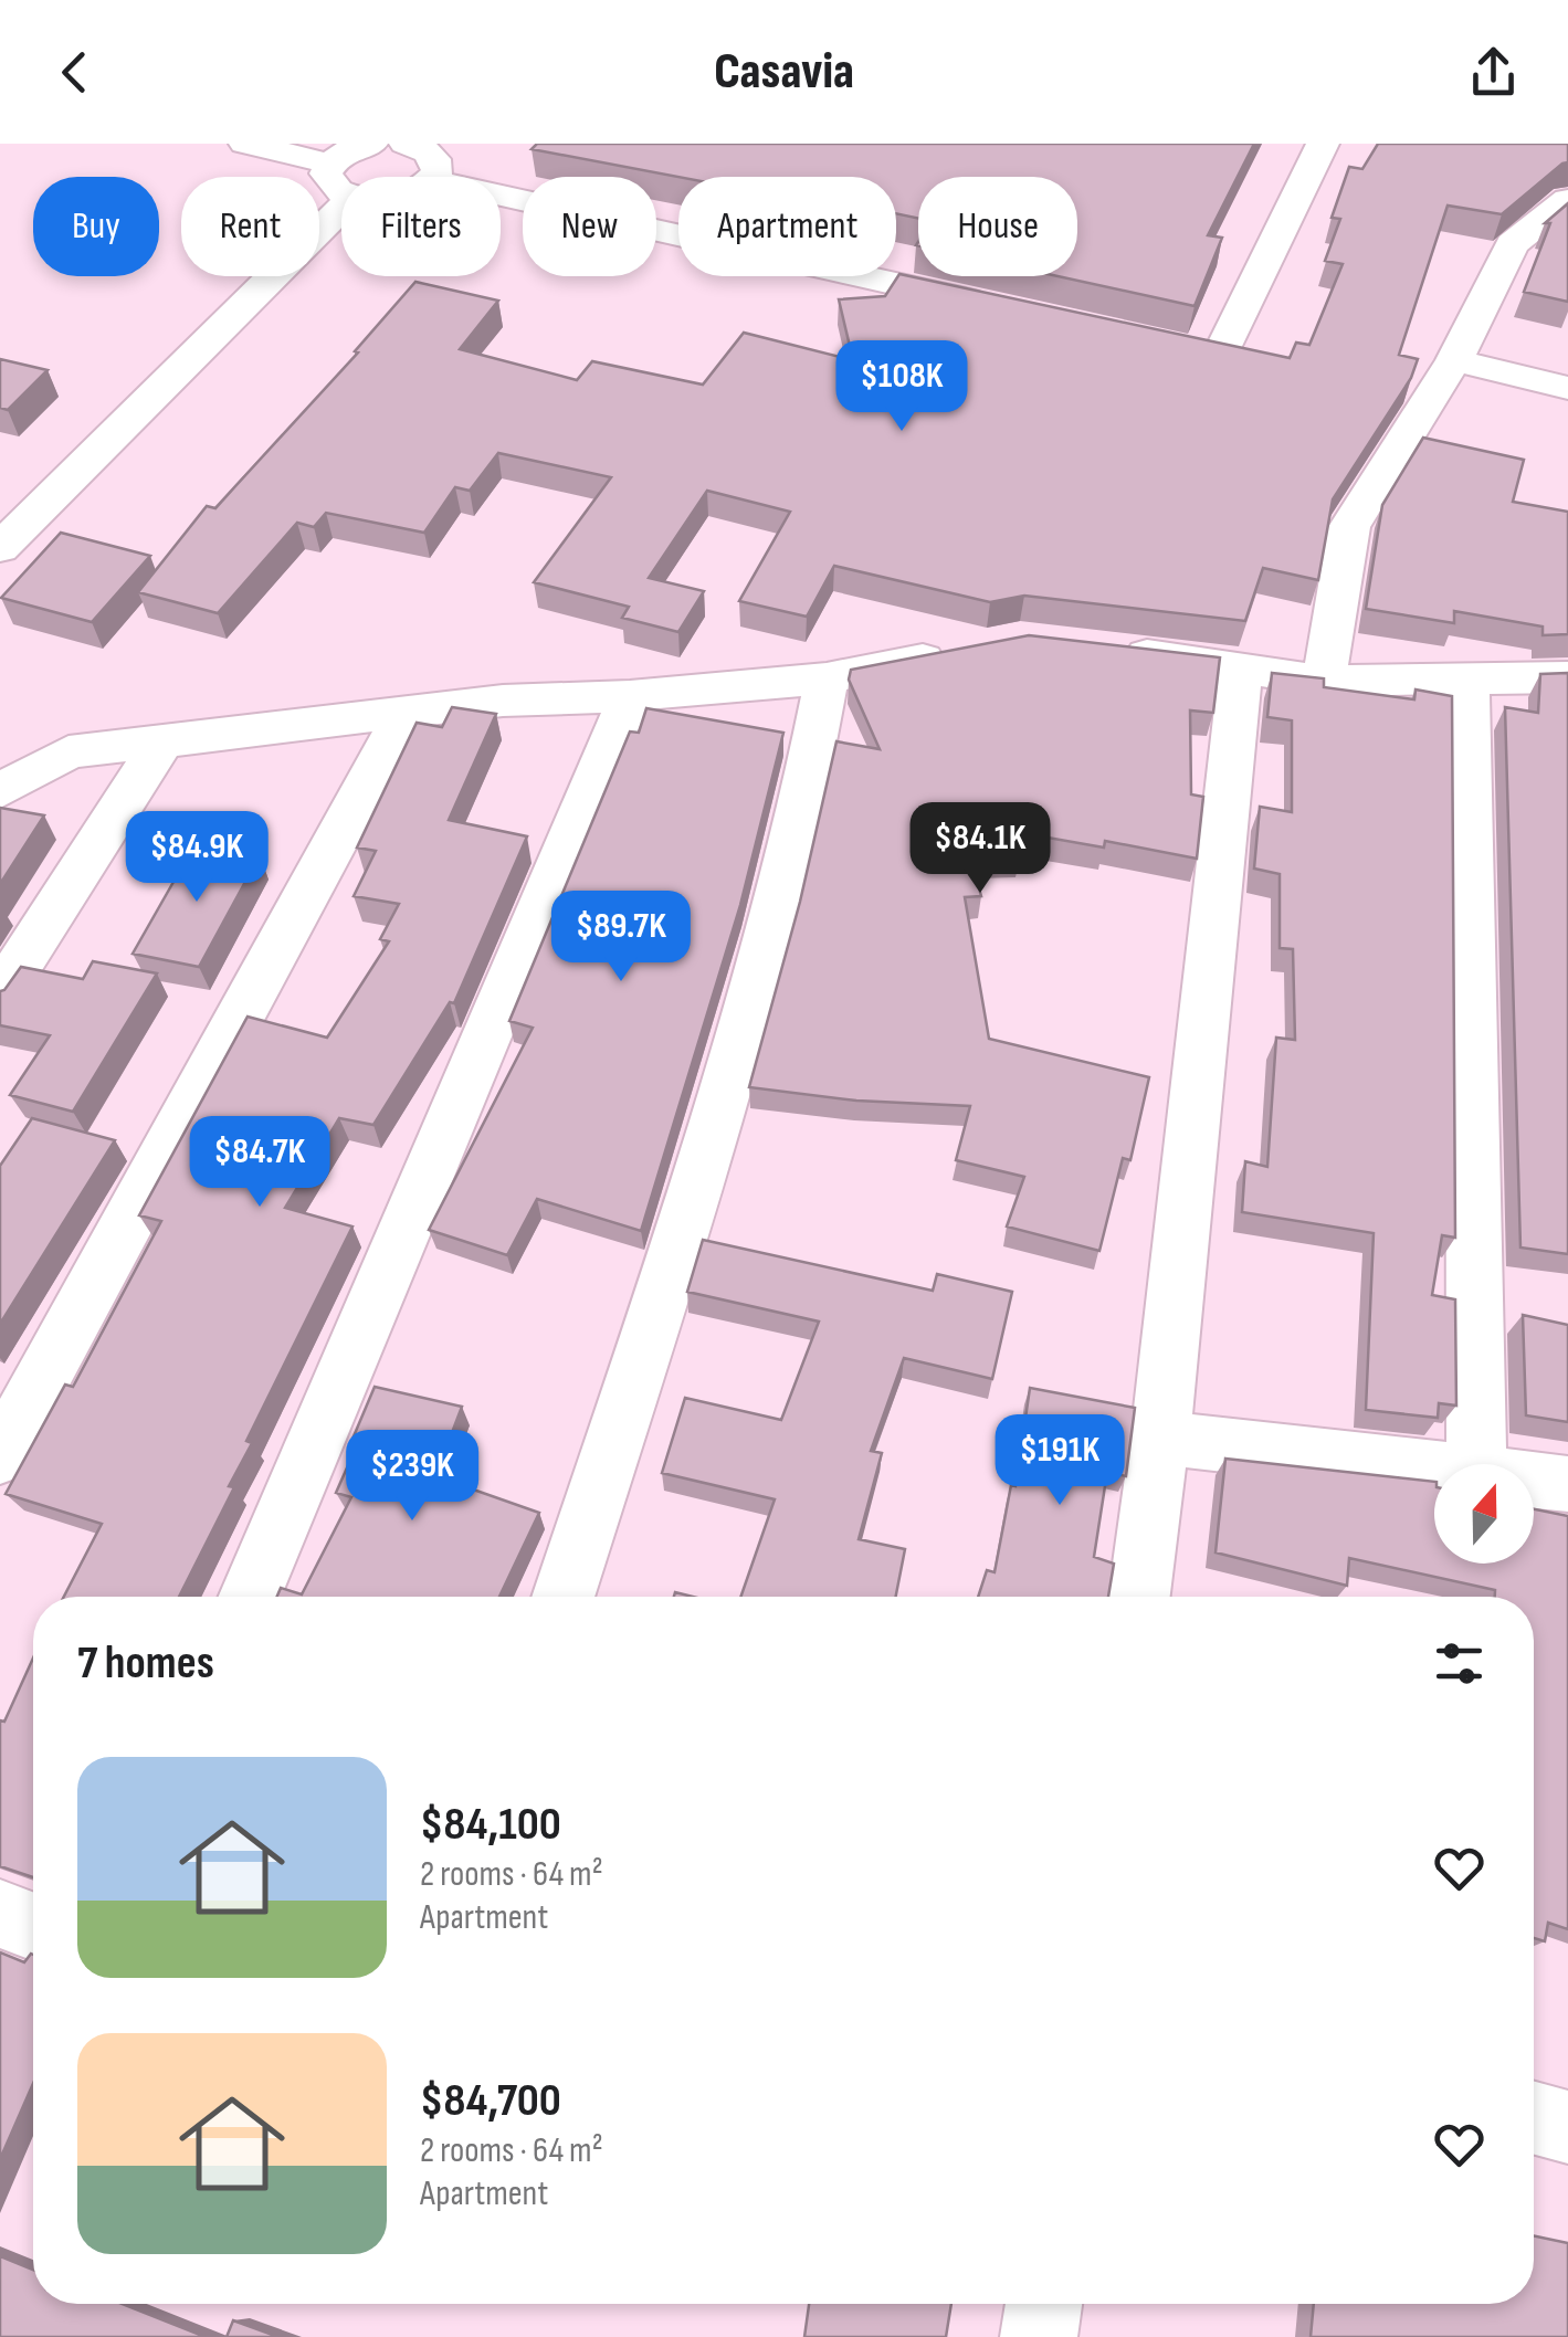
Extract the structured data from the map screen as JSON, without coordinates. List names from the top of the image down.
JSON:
{
  "north": "top",
  "page": {
    "header": "Casavia",
    "chip": [
      "Buy",
      "Rent",
      "Filters",
      "New",
      "Apartment",
      "House"
    ],
    "price": [
      "$108K",
      "$84.1K",
      "$84.9K",
      "$89.7K",
      "$84.7K",
      "$191K",
      "$239K"
    ],
    "heading": "7 homes",
    "list": [
      {
        "name": "$84,100",
        "note": "2 rooms · 64 m² · Apartment"
      },
      {
        "name": "$84,700",
        "note": "2 rooms · 64 m² · Apartment"
      }
    ]
  }
}
